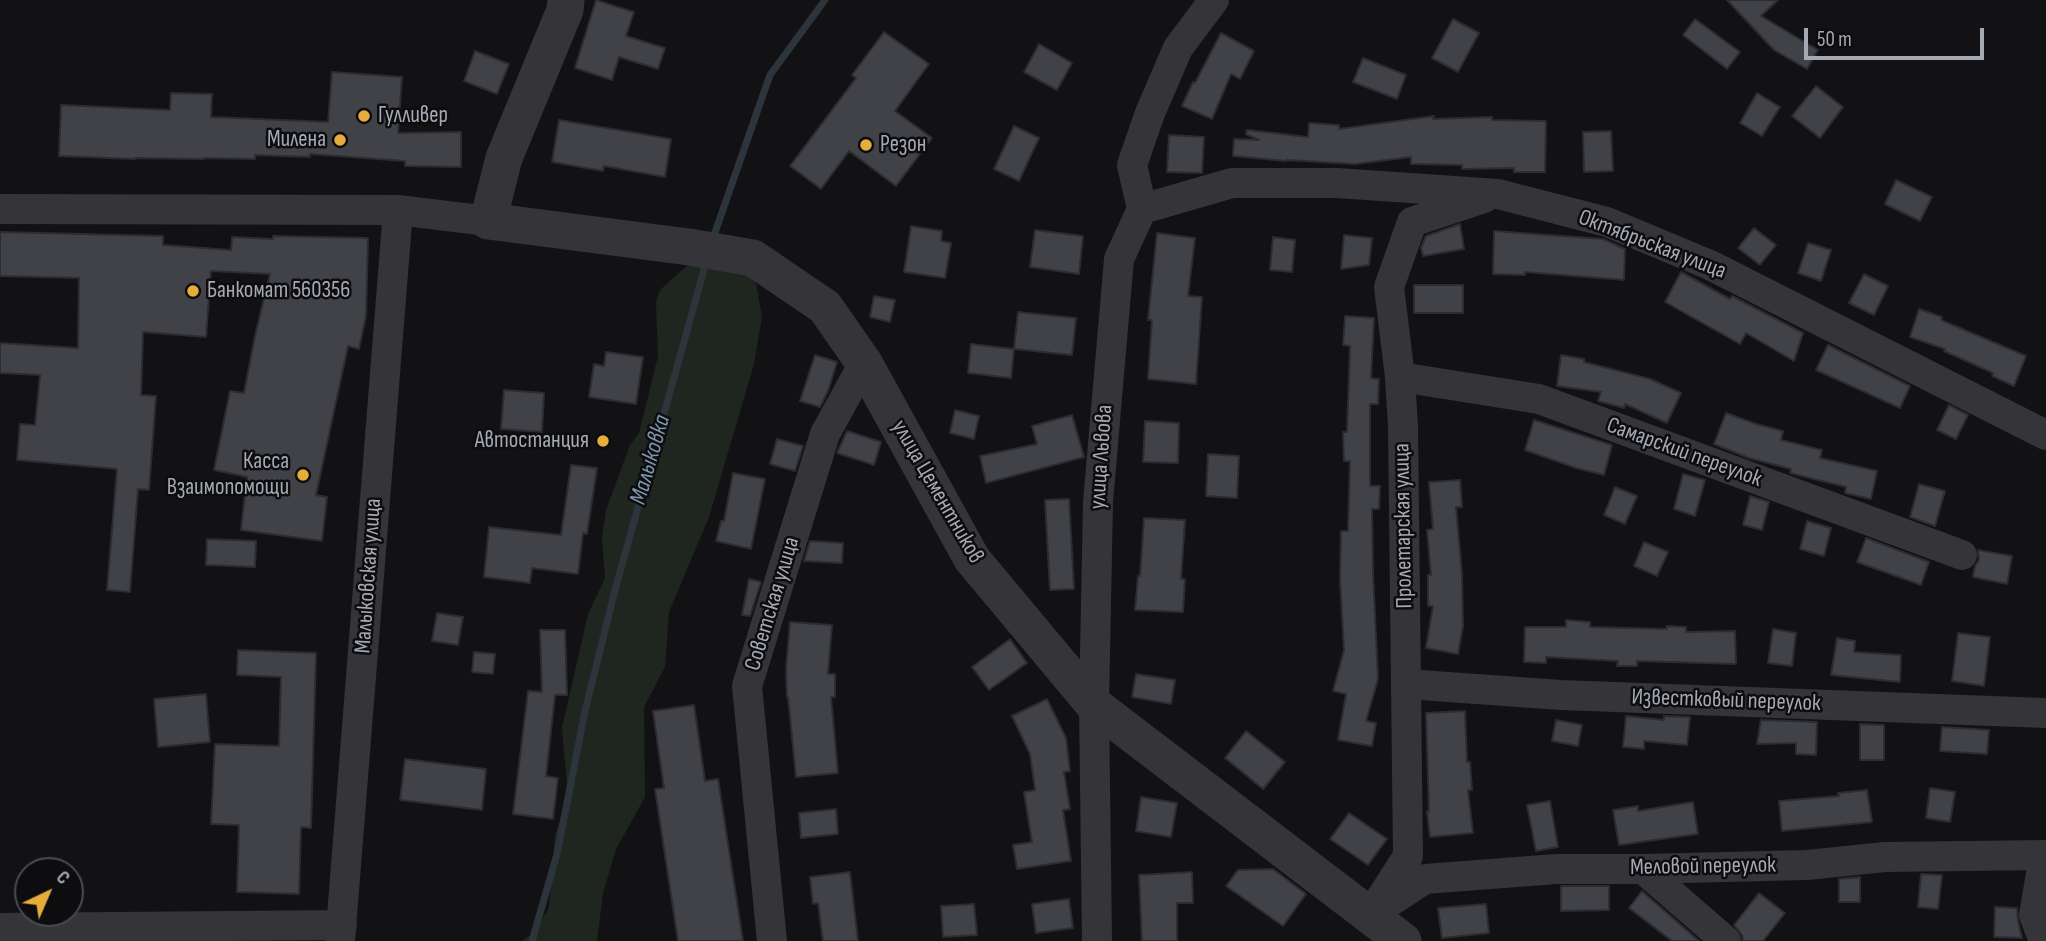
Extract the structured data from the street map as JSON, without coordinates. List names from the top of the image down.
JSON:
{
  "streets": {
    "street": [
      "Октябрьская улица",
      "Самарский переулок",
      "улица Львова",
      "улица Цементников",
      "Пролетарская улица",
      "Малыковская улица",
      "Советская улица",
      "Известковый переулок",
      "Меловой переулок"
    ]
  },
  "crossings": [
    ["Октябрьская улица", "улица Львова"],
    ["Октябрьская улица", "Пролетарская улица"],
    ["Самарский переулок", "Пролетарская улица"],
    ["улица Львова", "улица Цементников"],
    ["улица Цементников", "Пролетарская улица"],
    ["улица Цементников", "Советская улица"],
    ["улица Цементников", "Меловой переулок"],
    ["Пролетарская улица", "Известковый переулок"],
    ["Пролетарская улица", "Меловой переулок"]
  ],
  "water": ["Малыковка"],
  "places": [
    "Гулливер",
    "Милена",
    "Резон",
    "Банкомат 560356",
    "Автостанция",
    "Касса Взаимопомощи"
  ],
  "scale_bar": "50 m",
  "north": "top right"
}
